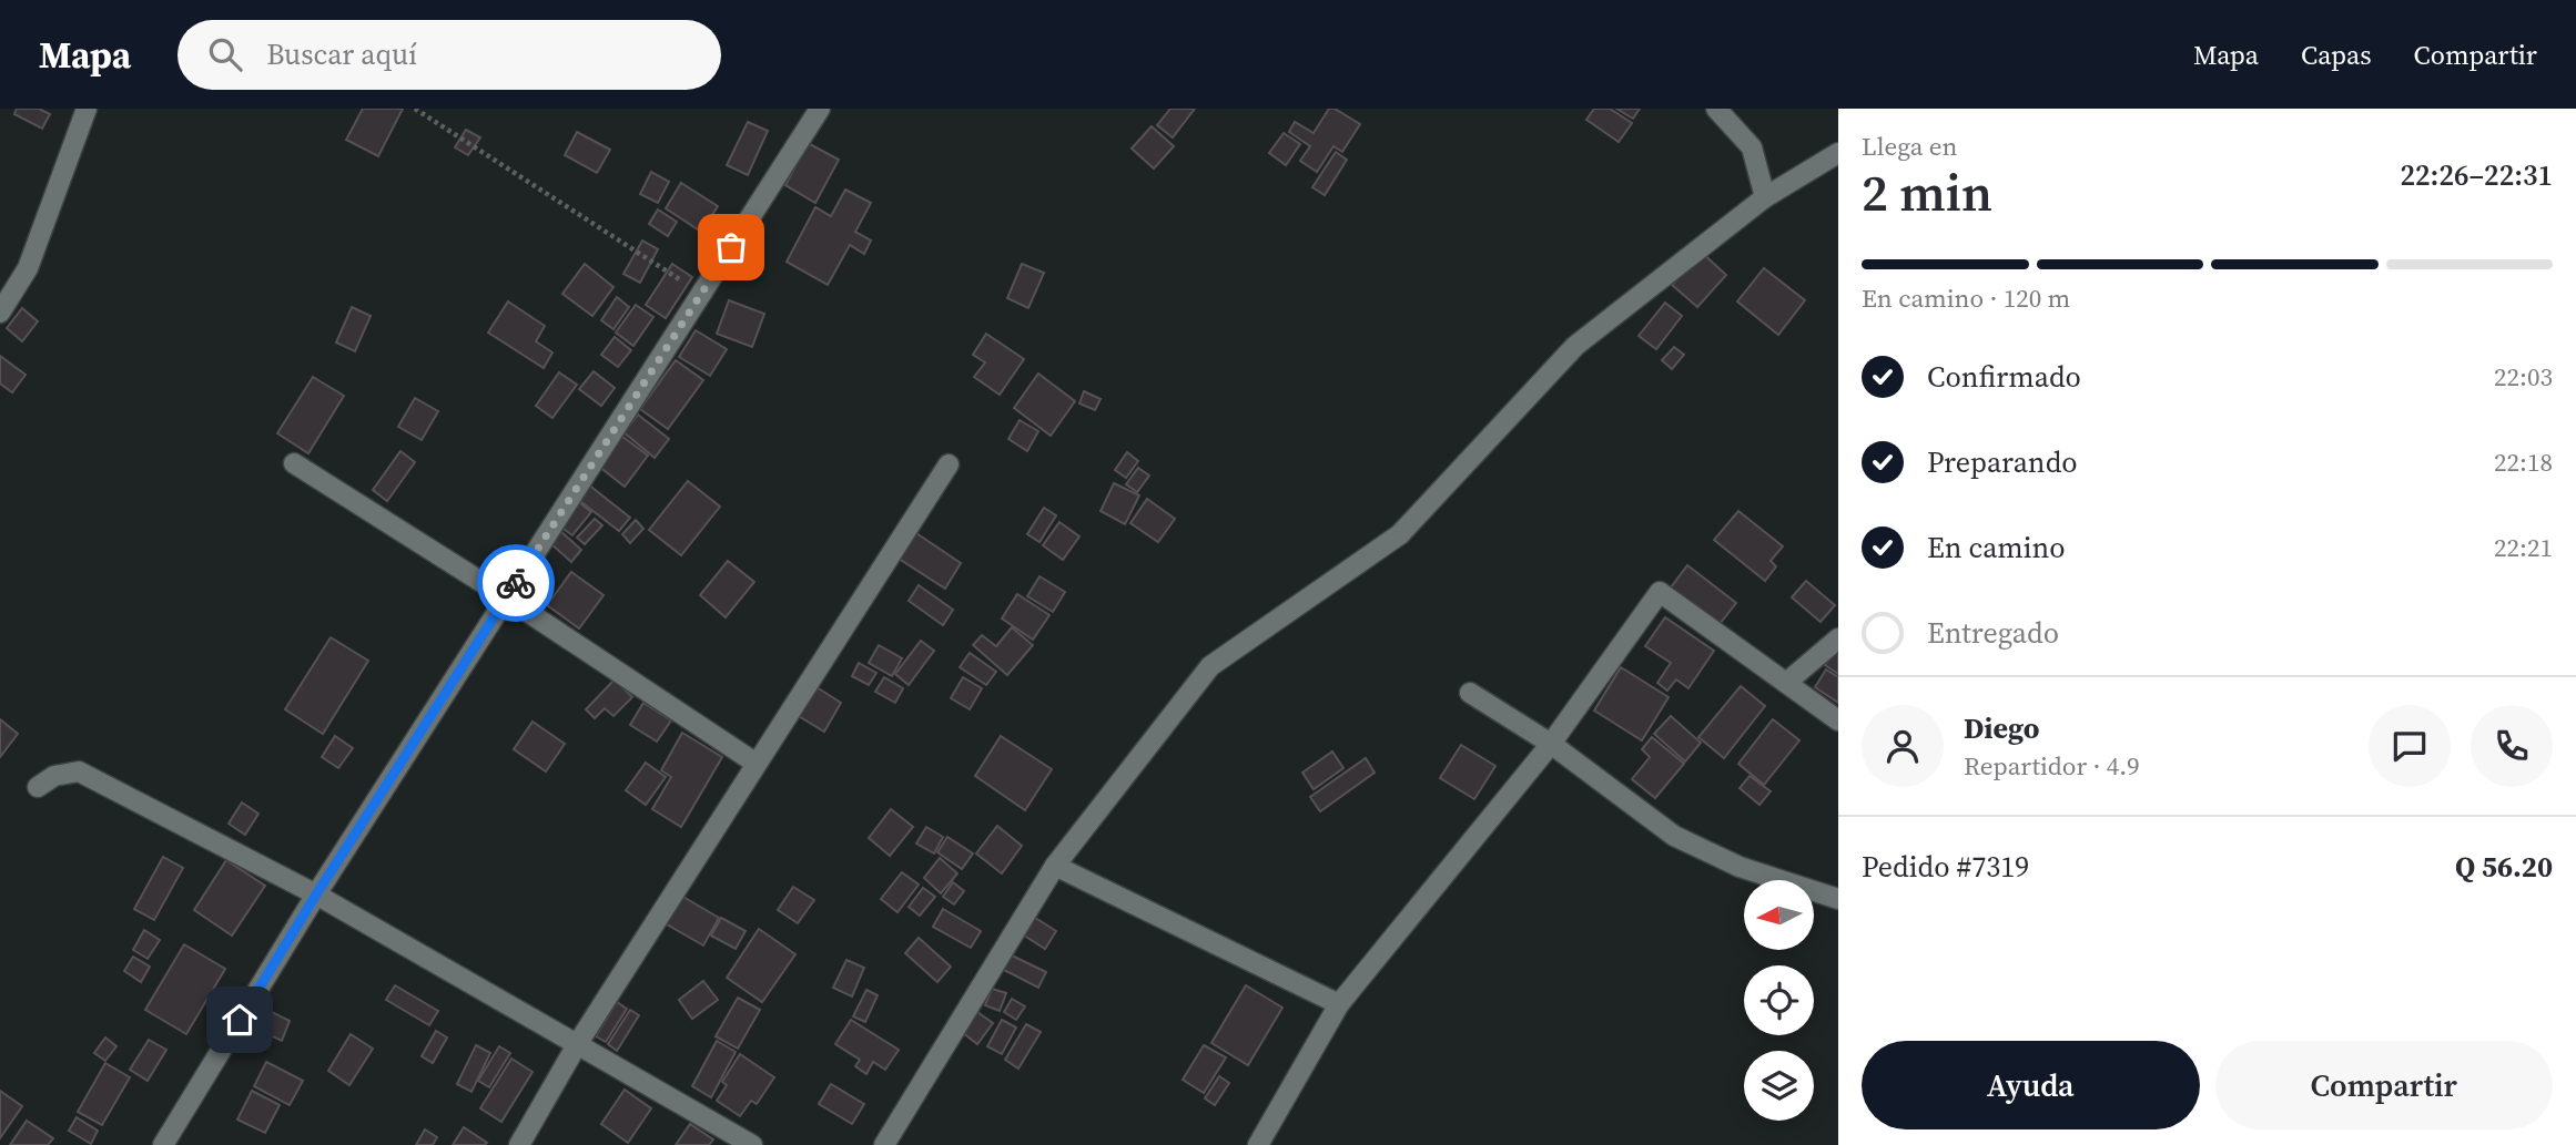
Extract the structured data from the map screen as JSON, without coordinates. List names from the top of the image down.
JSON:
{
  "north": "left",
  "page": {
    "header": "Mapa",
    "search": "Buscar aquí",
    "nav": ["Mapa", "Capas", "Compartir"],
    "heading": ["2 min", "Llega en", "22:26–22:31"],
    "panel": [
      "Diego",
      "Repartidor · 4.9",
      "Pedido #7319",
      "Q 56.20"
    ],
    "bar": "En camino · 120 m",
    "list": [
      ["Confirmado", "22:03"],
      ["Preparando", "22:18"],
      ["En camino", "22:21"],
      "Entregado"
    ],
    "buttons": ["Ayuda", "Compartir"]
  }
}
